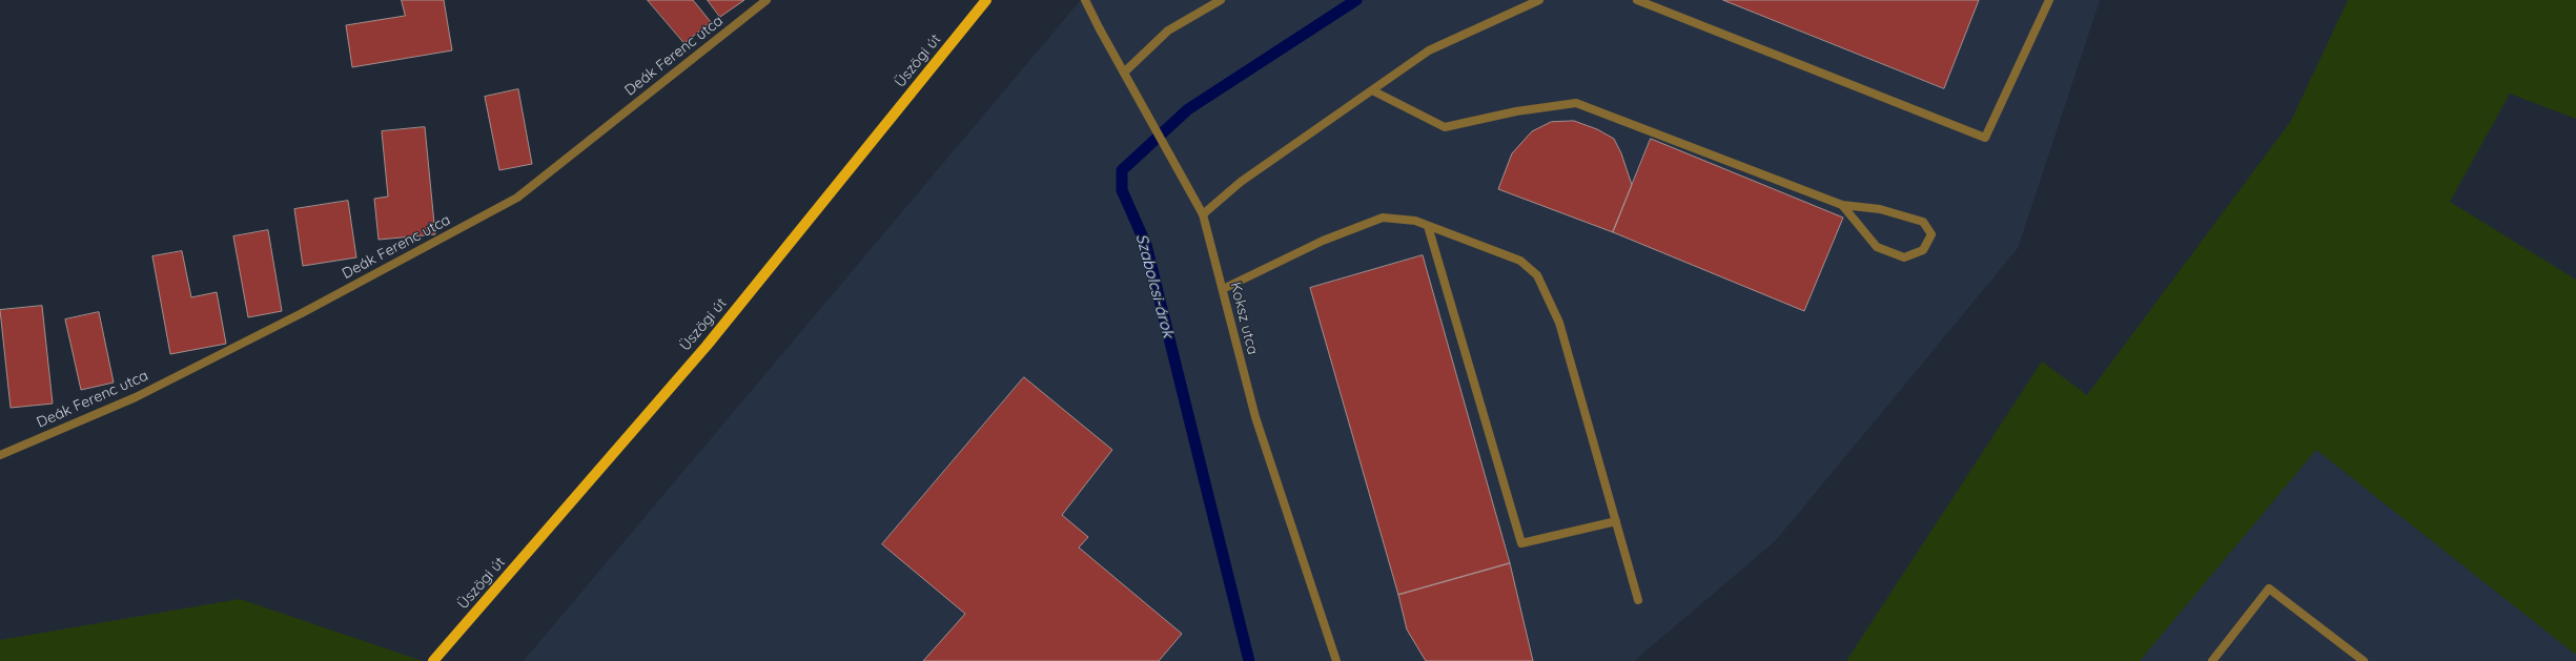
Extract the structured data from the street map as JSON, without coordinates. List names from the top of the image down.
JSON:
{
  "streets": {
    "main road": ["Üszögi út"],
    "street": ["Deák Ferenc utca", "Koksz utca"]
  },
  "water": ["Szabolcsi-árok"]
}
